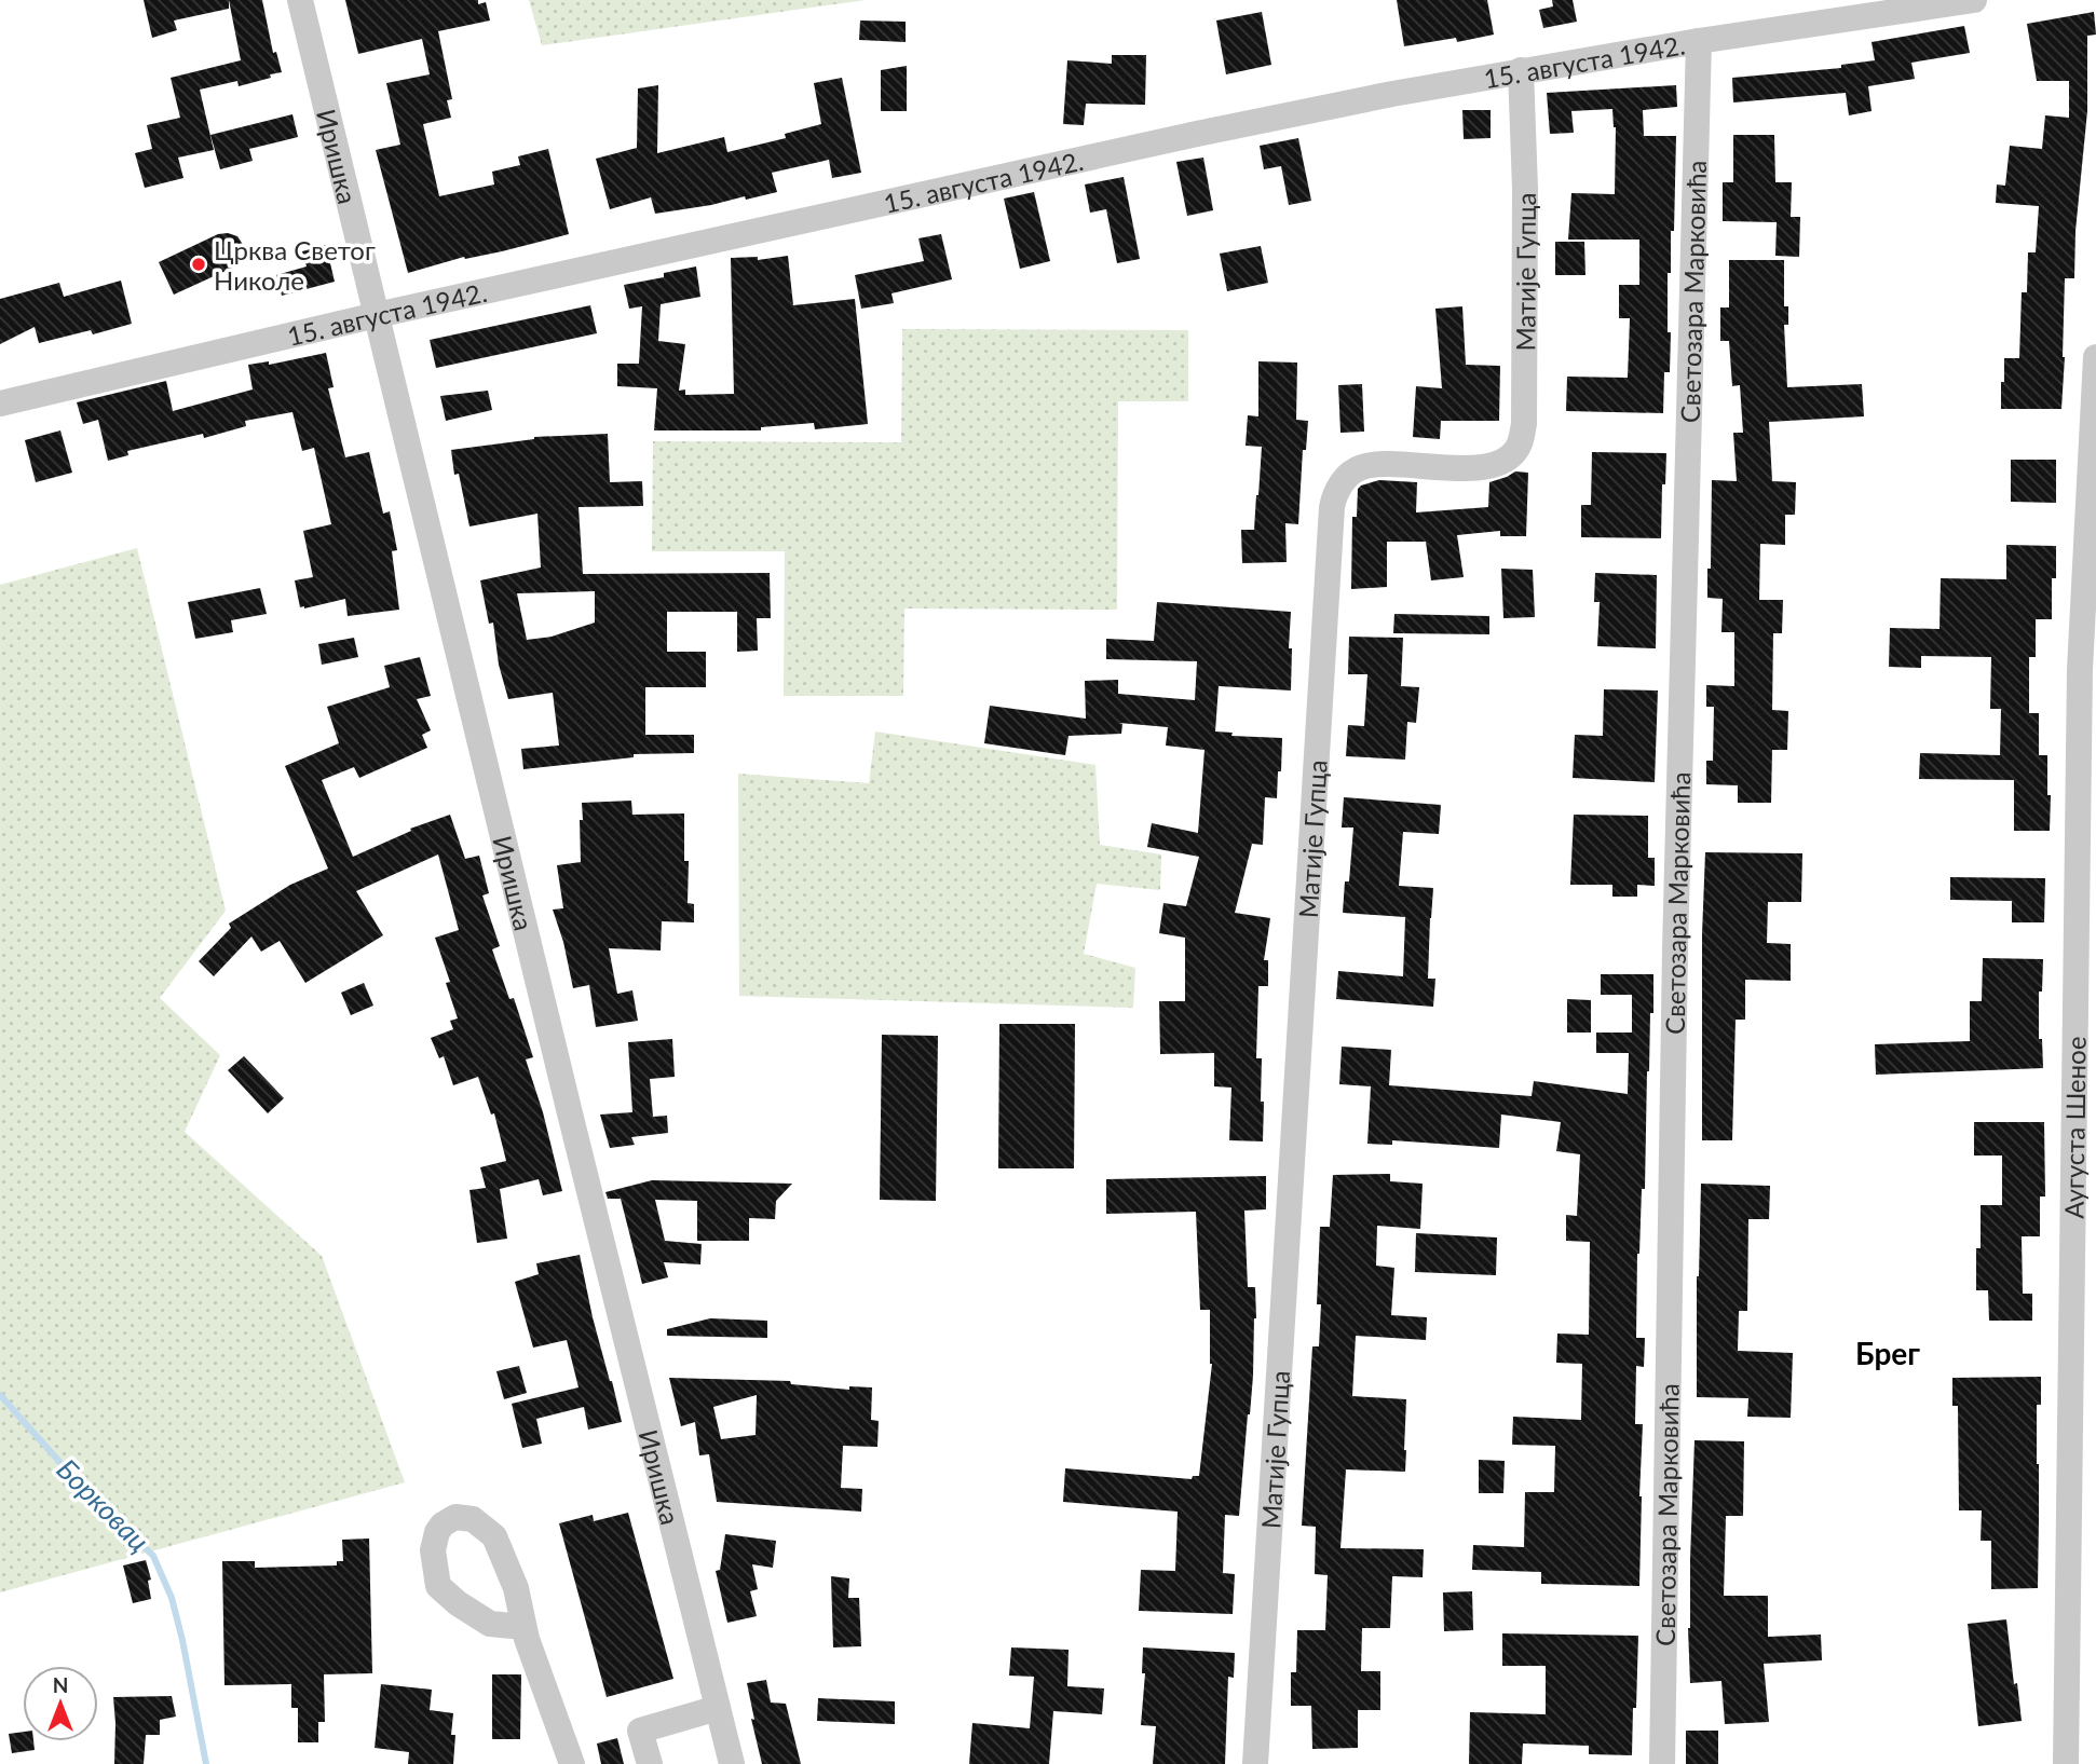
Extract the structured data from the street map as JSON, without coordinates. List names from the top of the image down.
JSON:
{
  "streets": {
    "street": [
      "15. августа 1942.",
      "Иришка",
      "Матије Гупца",
      "Светозара Марковића",
      "Аугуста Шеное"
    ]
  },
  "crossings": [
    ["15. августа 1942.", "Иришка"],
    ["15. августа 1942.", "Матије Гупца"],
    ["15. августа 1942.", "Светозара Марковића"]
  ],
  "districts": ["Брег"],
  "water": ["Борковац"],
  "places": ["Црква Светог Николе"],
  "north": "top"
}
